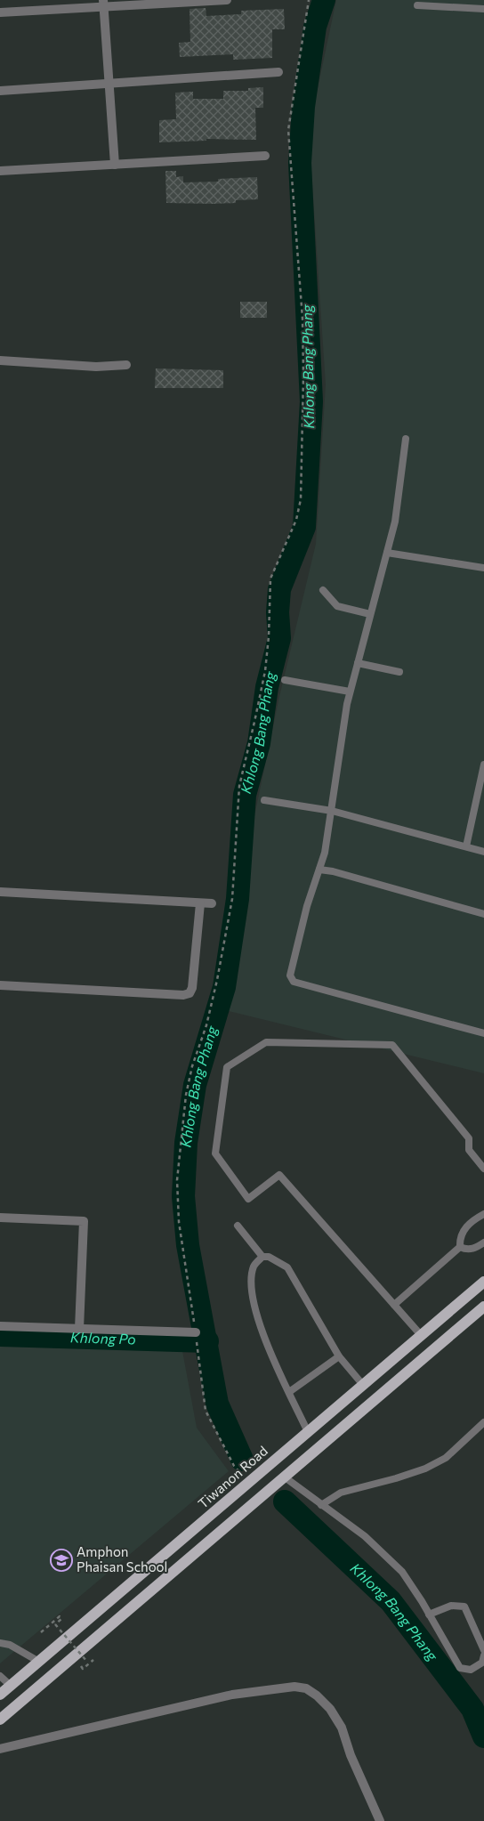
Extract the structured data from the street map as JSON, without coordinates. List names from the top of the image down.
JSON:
{
  "streets": {
    "main road": ["Tiwanon Road"]
  },
  "water": ["Khlong Bang Phang", "Khlong Po"],
  "places": {
    "school or university": ["Amphon Phaisan School"]
  }
}
